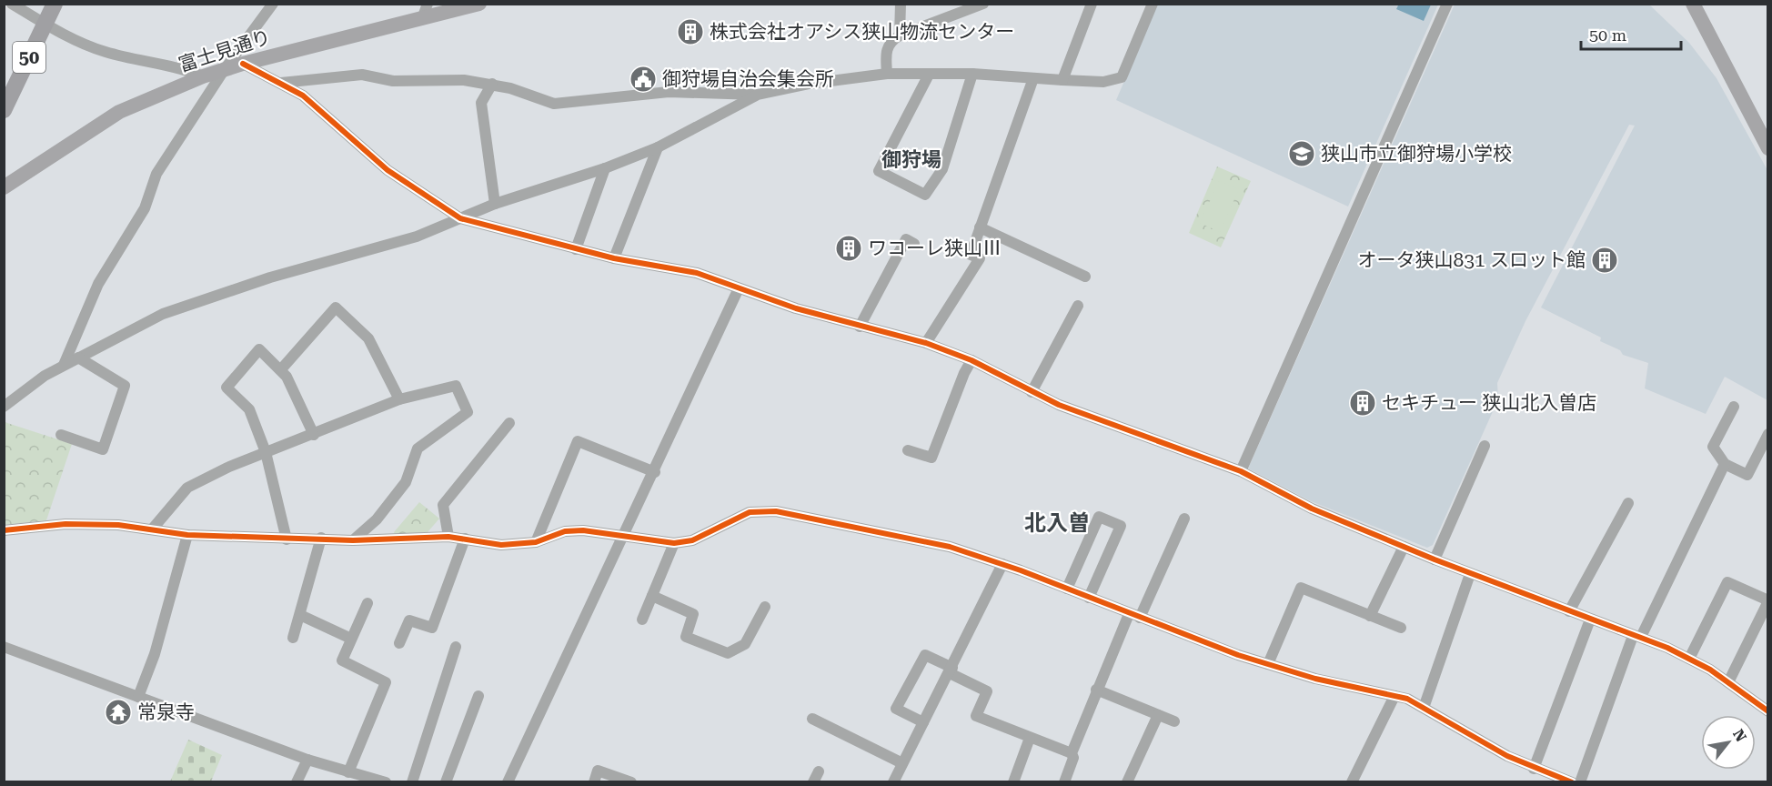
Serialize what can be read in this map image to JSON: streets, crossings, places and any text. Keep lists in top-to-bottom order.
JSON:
{
  "streets": {
    "main road": ["50"],
    "street": ["富士見通り"]
  },
  "districts": ["御狩場", "北入曽"],
  "places": {
    "building": [
      "株式会社オアシス狭山物流センター",
      "ワコーレ狭山Ⅲ",
      "オータ狭山831 スロット館",
      "セキチュー 狭山北入曽店"
    ],
    "public building": ["御狩場自治会集会所"],
    "school or university": ["狭山市立御狩場小学校"],
    "temple": ["常泉寺"]
  },
  "scale_bar": "50 m",
  "north": "top right"
}
